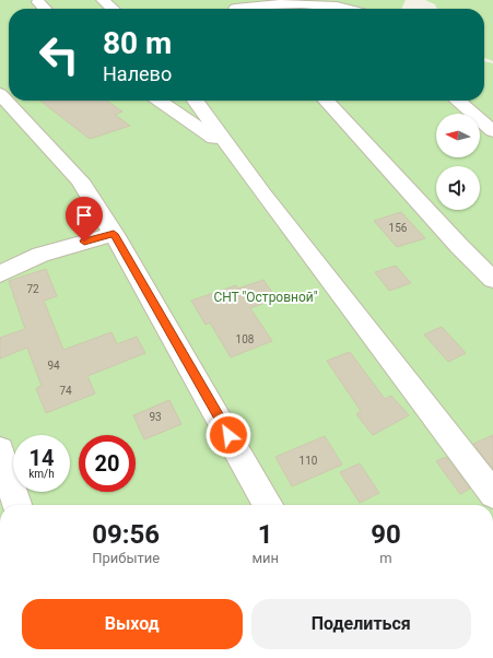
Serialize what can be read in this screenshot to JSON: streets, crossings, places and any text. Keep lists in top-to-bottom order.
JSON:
{
  "parks": ["СНТ \"Островной\""],
  "house_numbers": [
    "156",
    "72",
    "108",
    "94",
    "74",
    "93",
    "110"
  ],
  "north": "left",
  "page": {
    "turn": ["80 m", "Налево"],
    "speed": "14 km/h",
    "limit": "20",
    "eta": [
      "09:56",
      "Прибытие",
      "1",
      "мин",
      "90",
      "m"
    ],
    "buttons": ["Выход", "Поделиться"]
  }
}
